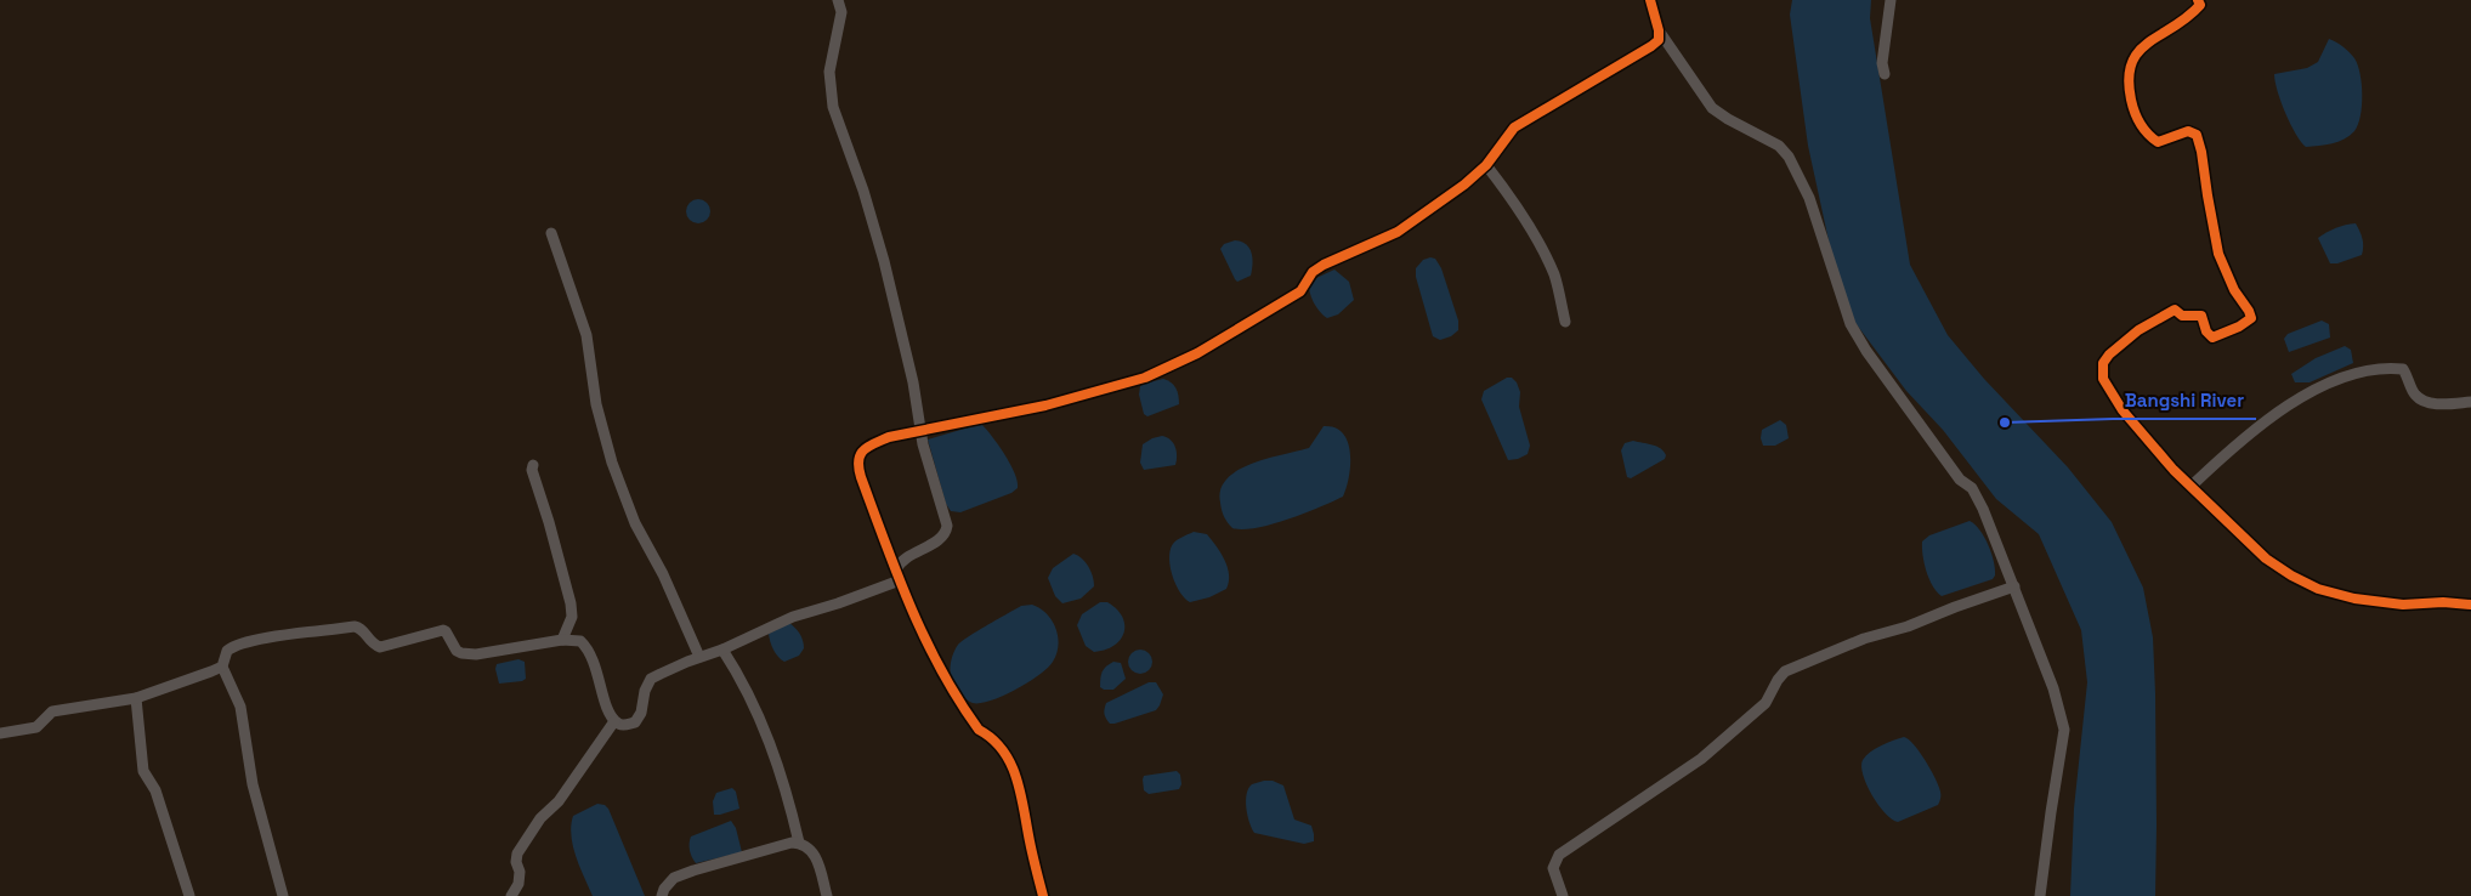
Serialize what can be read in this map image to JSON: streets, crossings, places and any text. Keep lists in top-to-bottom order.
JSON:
{
  "places": ["Bangshi River"]
}
